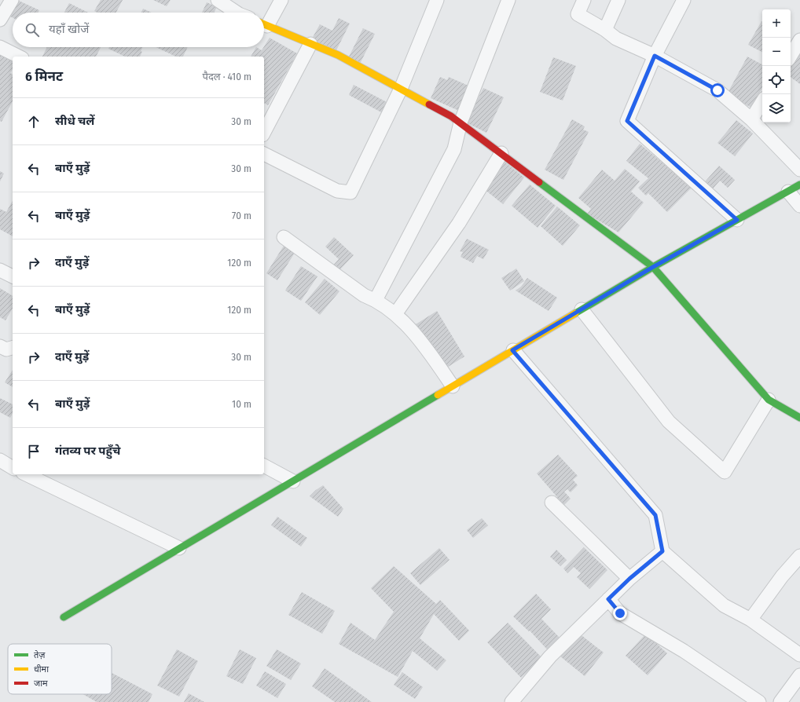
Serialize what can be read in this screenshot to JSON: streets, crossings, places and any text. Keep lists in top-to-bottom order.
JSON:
{
  "legend": ["तेज़", "धीमा", "जाम"],
  "page": {
    "map_buttons": ["+", "−"],
    "search": "यहाँ खोजें",
    "heading": ["6 मिनट", "पैदल · 410 m"],
    "list": [
      ["सीधे चलें", "30 m"],
      ["बाएँ मुड़ें", "30 m"],
      ["बाएँ मुड़ें", "70 m"],
      ["दाएँ मुड़ें", "120 m"],
      ["बाएँ मुड़ें", "120 m"],
      ["दाएँ मुड़ें", "30 m"],
      ["बाएँ मुड़ें", "10 m"],
      "गंतव्य पर पहुँचे"
    ]
  }
}
